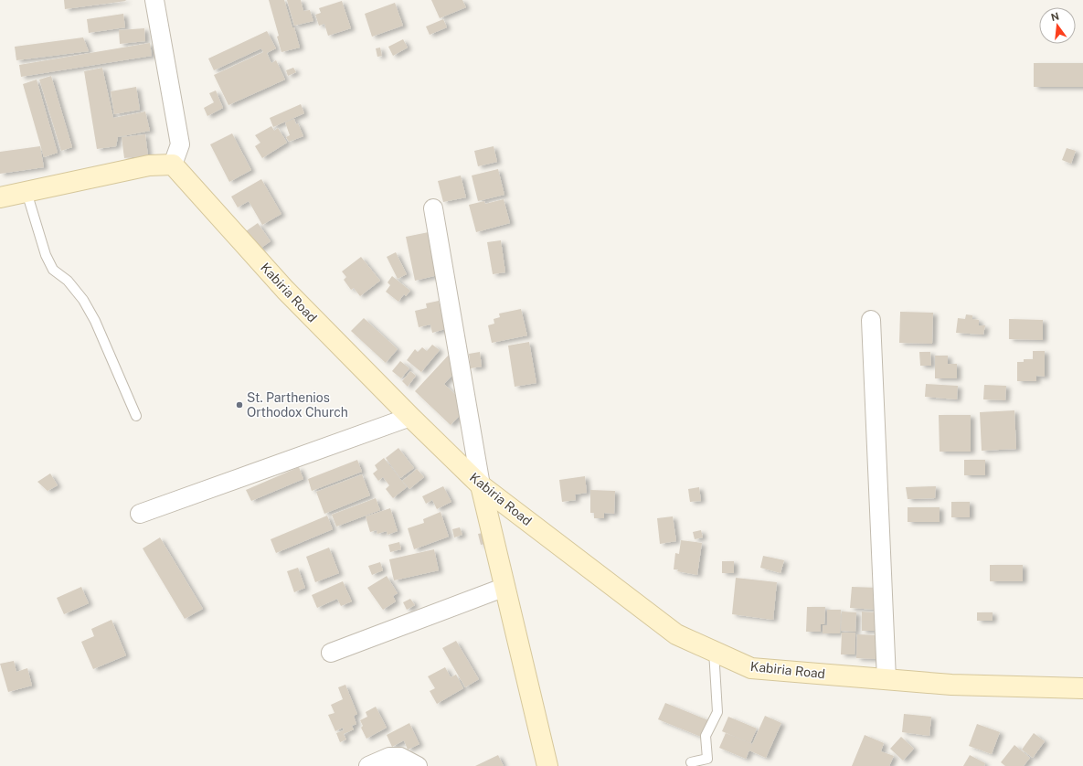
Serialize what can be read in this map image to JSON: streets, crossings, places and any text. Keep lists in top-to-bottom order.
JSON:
{
  "streets": {
    "main road": ["Kabiria Road"]
  },
  "places": ["St. Parthenios Orthodox Church"],
  "north": "top"
}
